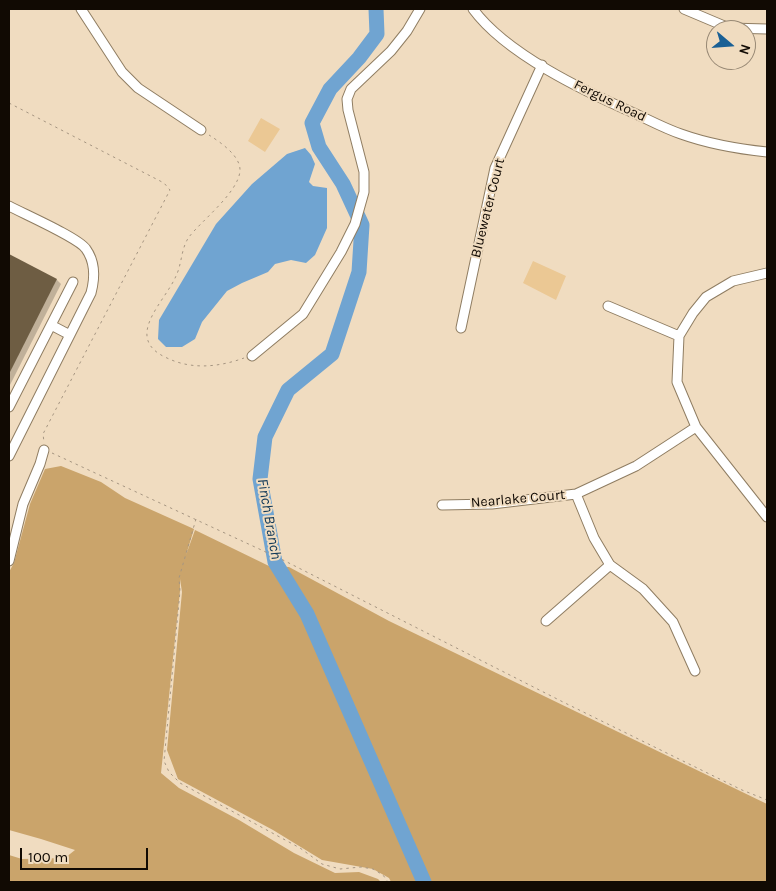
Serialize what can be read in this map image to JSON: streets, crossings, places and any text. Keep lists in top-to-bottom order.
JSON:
{
  "streets": {
    "street": ["Fergus Road", "Bluewater Court", "Nearlake Court"]
  },
  "crossings": [
    ["Fergus Road", "Bluewater Court"]
  ],
  "water": ["Finch Branch"],
  "scale_bar": "100 m",
  "north": "right"
}
